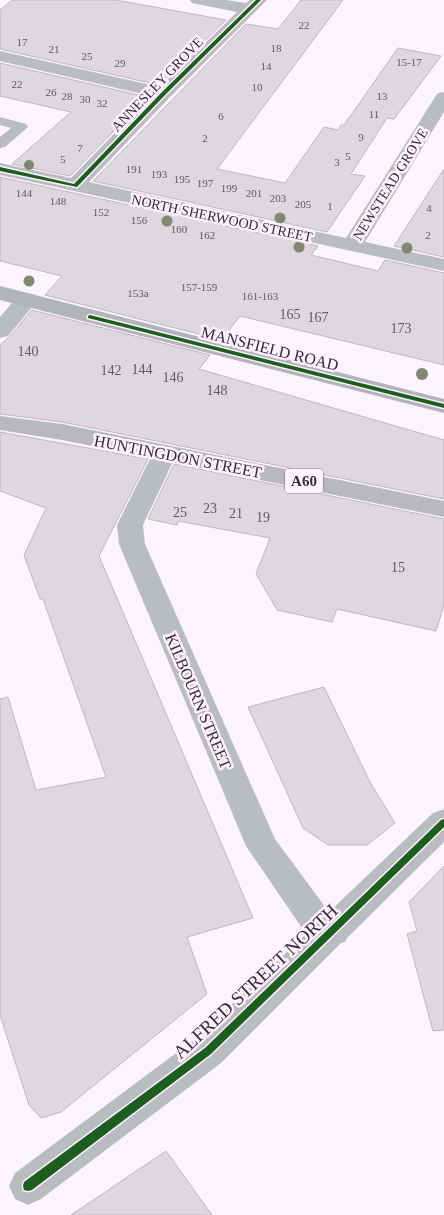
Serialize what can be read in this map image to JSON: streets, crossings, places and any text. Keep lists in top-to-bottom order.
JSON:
{
  "streets": {
    "highway": ["HUNTINGDON STREET", "A60"],
    "main road": ["MANSFIELD ROAD"],
    "street": [
      "ANNESLEY GROVE",
      "NEWSTEAD GROVE",
      "NORTH SHERWOOD STREET",
      "KILBOURN STREET",
      "ALFRED STREET NORTH"
    ]
  },
  "crossings": [
    ["ANNESLEY GROVE", "NORTH SHERWOOD STREET"],
    ["NEWSTEAD GROVE", "NORTH SHERWOOD STREET"],
    ["HUNTINGDON STREET", "KILBOURN STREET"],
    ["KILBOURN STREET", "ALFRED STREET NORTH"]
  ],
  "house_numbers": [
    "22",
    "17",
    "18",
    "21",
    "25",
    "15-17",
    "29",
    "14",
    "22",
    "10",
    "26",
    "28",
    "13",
    "30",
    "32",
    "11",
    "6",
    "9",
    "2",
    "7",
    "5",
    "5",
    "3",
    "191",
    "193",
    "195",
    "197",
    "199",
    "144",
    "201",
    "203",
    "148",
    "205",
    "1",
    "4",
    "152",
    "156",
    "160",
    "162",
    "2",
    "157-159",
    "153a",
    "161-163",
    "165",
    "167",
    "173",
    "140",
    "144",
    "142",
    "146",
    "148",
    "23",
    "25",
    "21",
    "19",
    "15"
  ]
}
